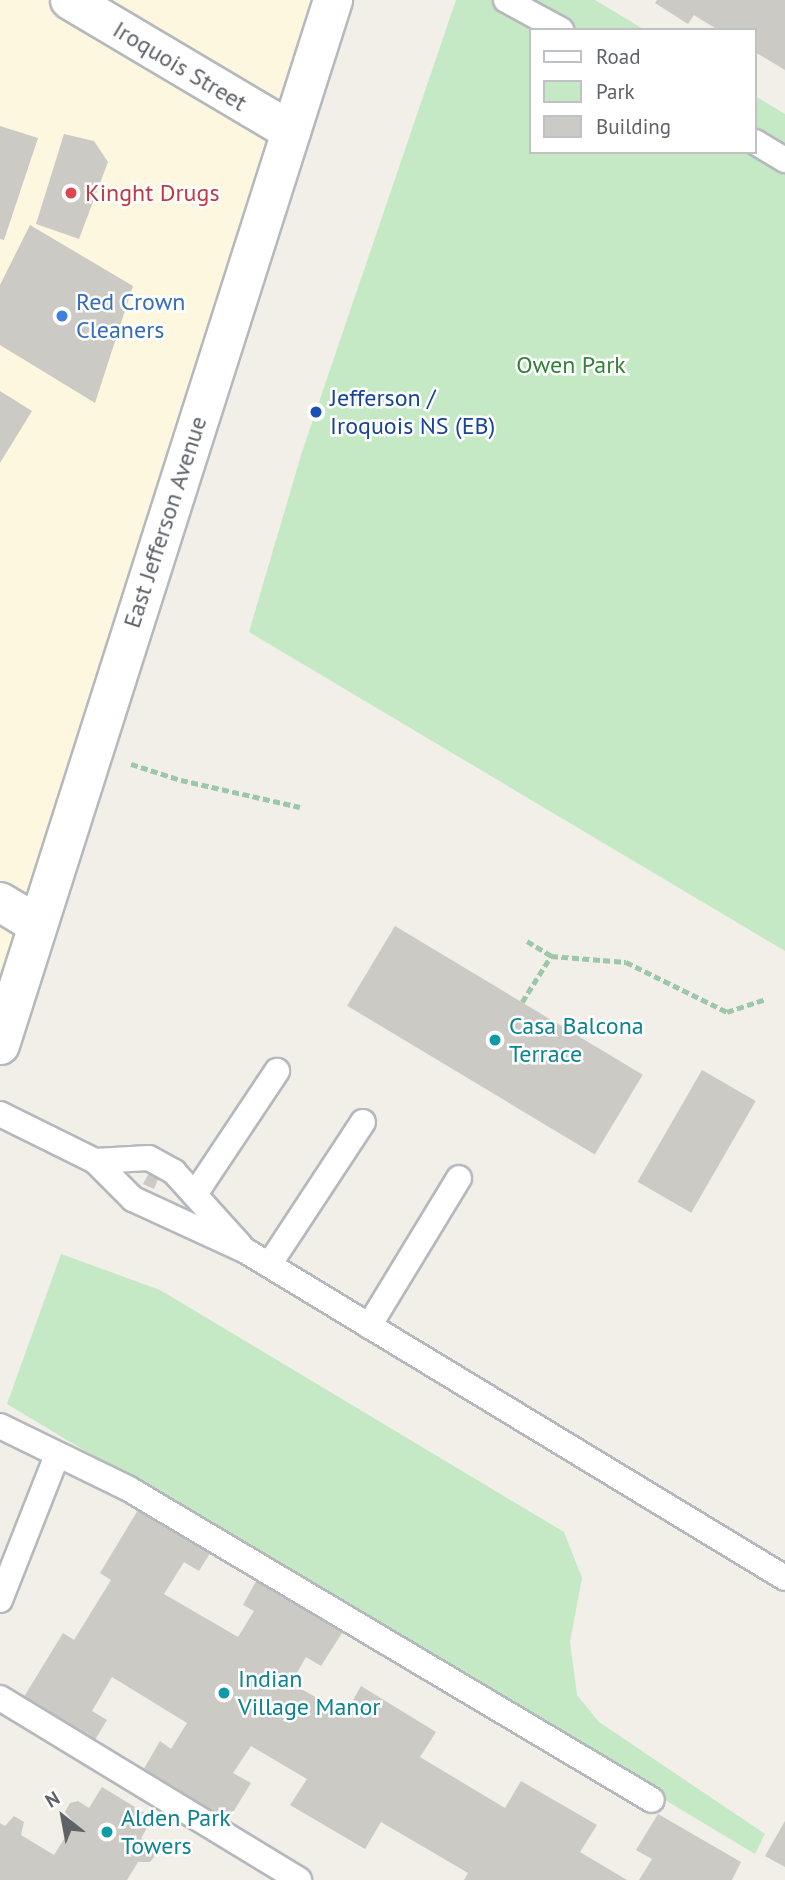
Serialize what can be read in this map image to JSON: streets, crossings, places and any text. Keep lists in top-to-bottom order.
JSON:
{
  "streets": {
    "main road": ["Iroquois Street", "East Jefferson Avenue"]
  },
  "crossings": [
    ["Iroquois Street", "East Jefferson Avenue"]
  ],
  "parks": ["Owen Park"],
  "places": [
    "Kinght Drugs",
    "Red Crown Cleaners",
    "Jefferson / Iroquois NS (EB)",
    "Casa Balcona Terrace",
    "Indian Village Manor",
    "Alden Park Towers"
  ],
  "legend": ["Road", "Park", "Building"],
  "north": "top left"
}
